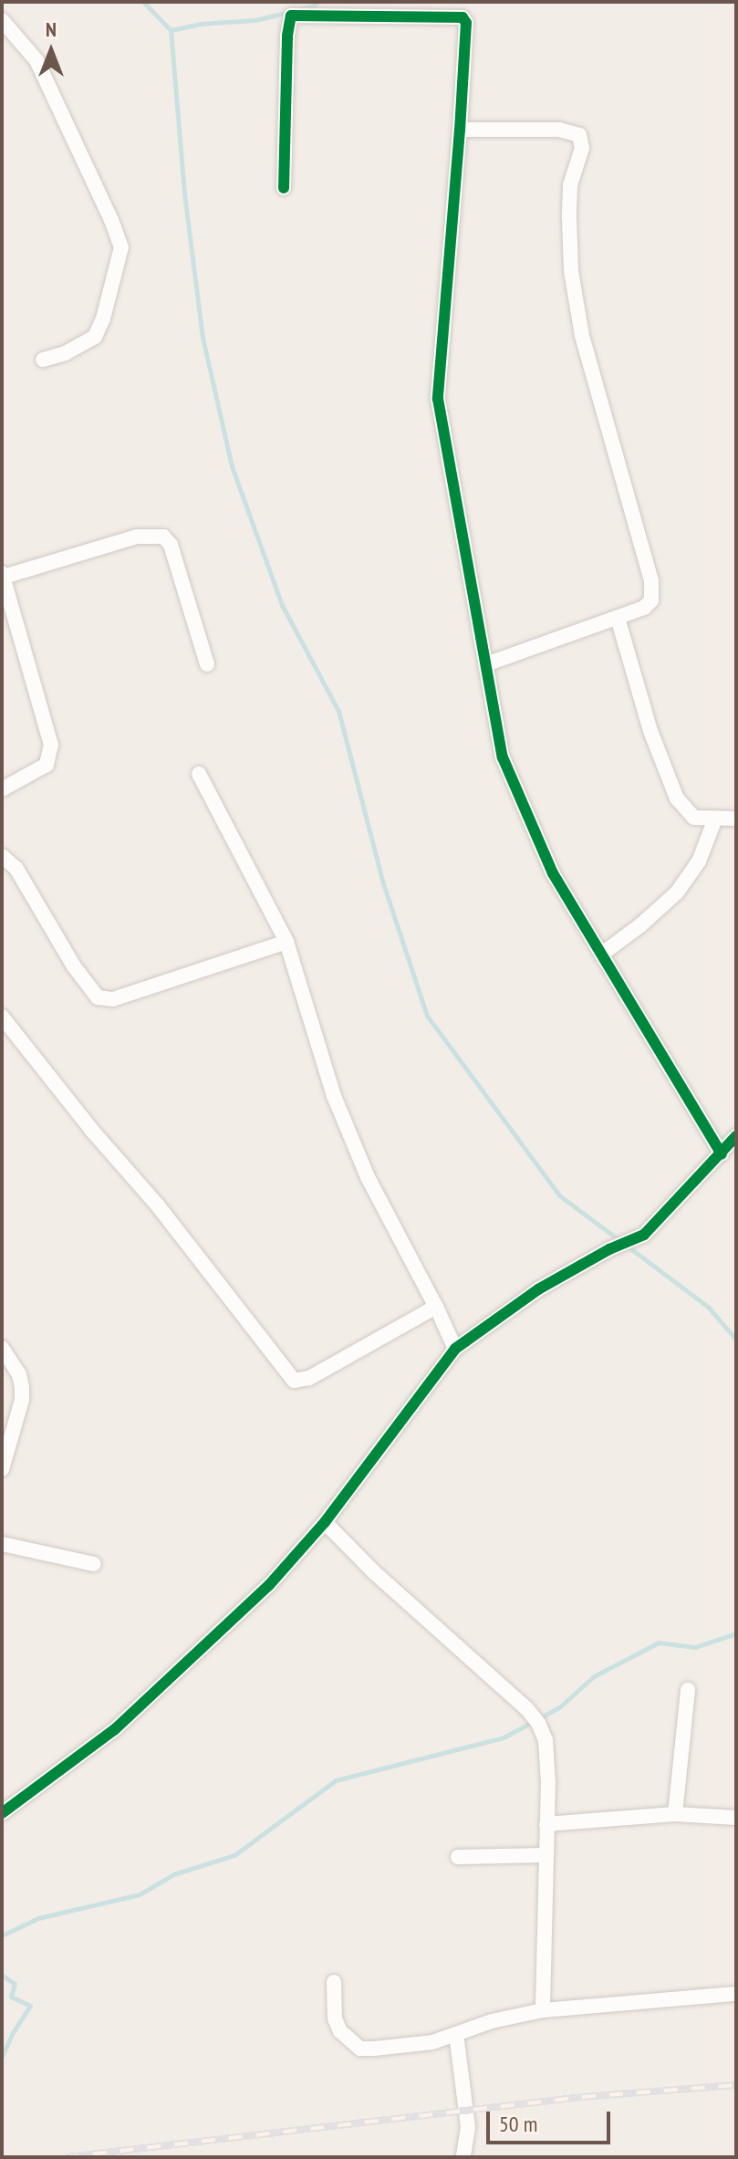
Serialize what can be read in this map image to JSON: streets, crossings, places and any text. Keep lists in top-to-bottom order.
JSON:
{
  "scale_bar": "50 m",
  "north": "top"
}
